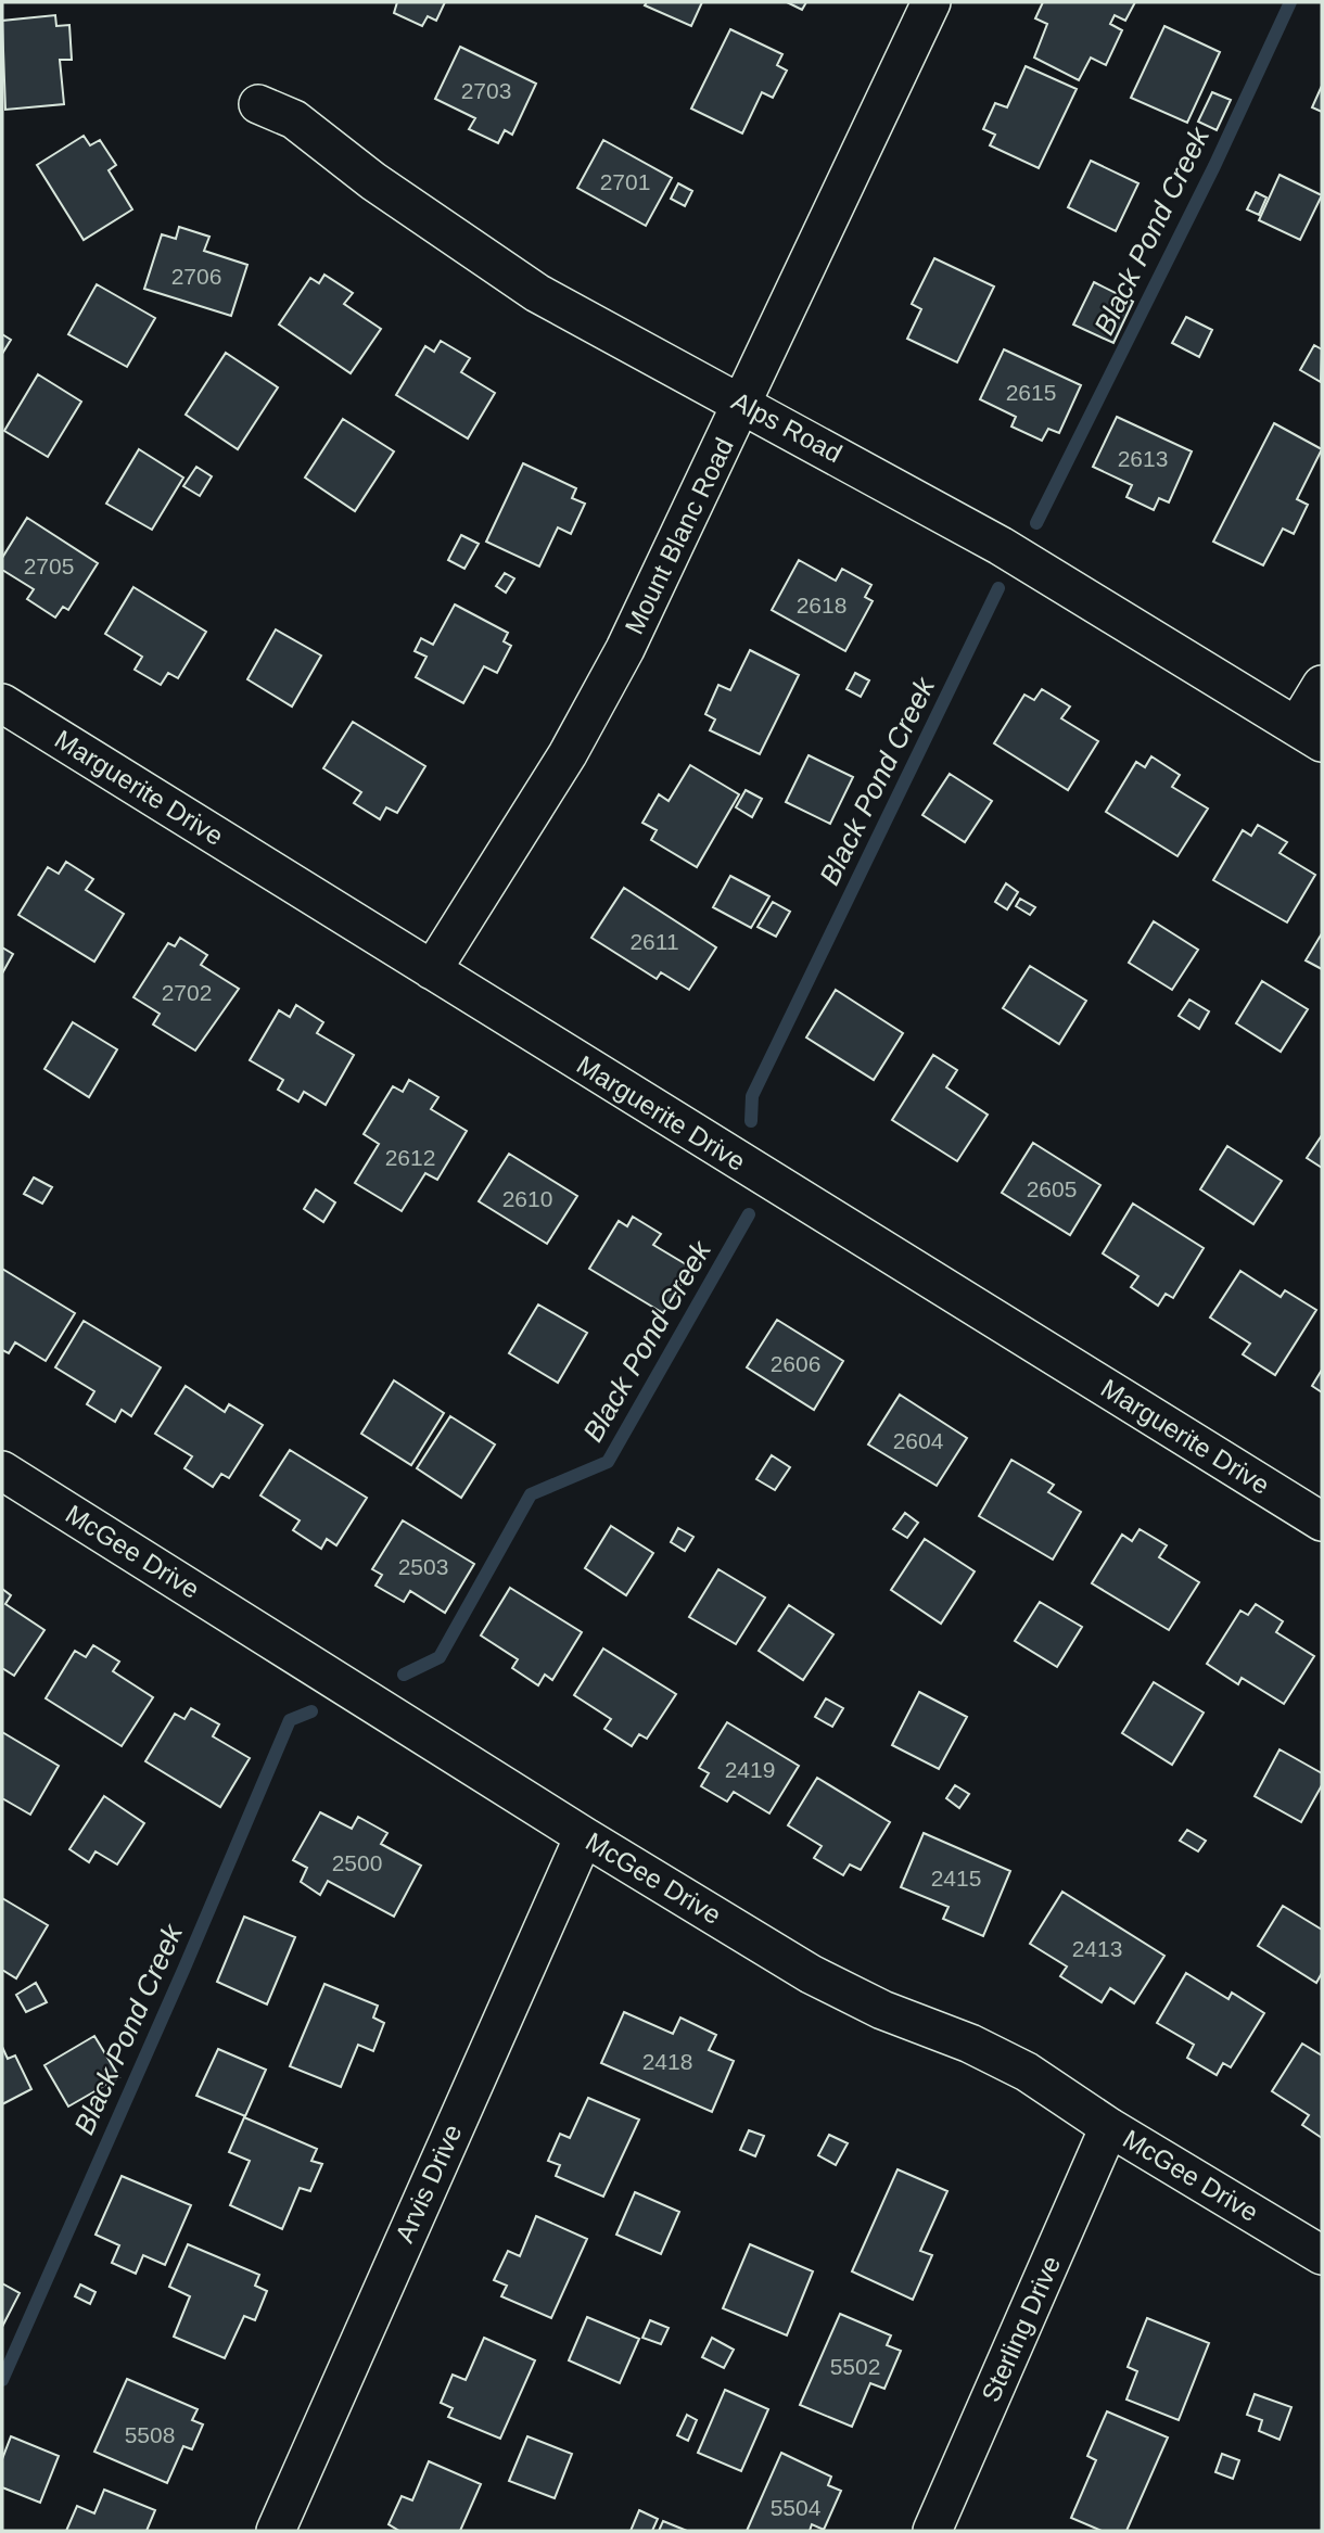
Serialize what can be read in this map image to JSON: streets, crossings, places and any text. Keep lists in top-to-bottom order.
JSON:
{
  "streets": {
    "street": [
      "Alps Road",
      "Mount Blanc Road",
      "Marguerite Drive",
      "McGee Drive",
      "Arvis Drive",
      "Sterling Drive"
    ]
  },
  "crossings": [
    ["Alps Road", "Mount Blanc Road"],
    ["Mount Blanc Road", "Marguerite Drive"],
    ["McGee Drive", "Arvis Drive"],
    ["McGee Drive", "Sterling Drive"]
  ],
  "water": ["Black Pond Creek"],
  "house_numbers": [
    "2703",
    "2701",
    "2706",
    "2615",
    "2613",
    "2705",
    "2618",
    "2611",
    "2702",
    "2612",
    "2605",
    "2610",
    "2606",
    "2604",
    "2503",
    "2419",
    "2500",
    "2415",
    "2413",
    "2418",
    "5502",
    "5508",
    "5504"
  ]
}
